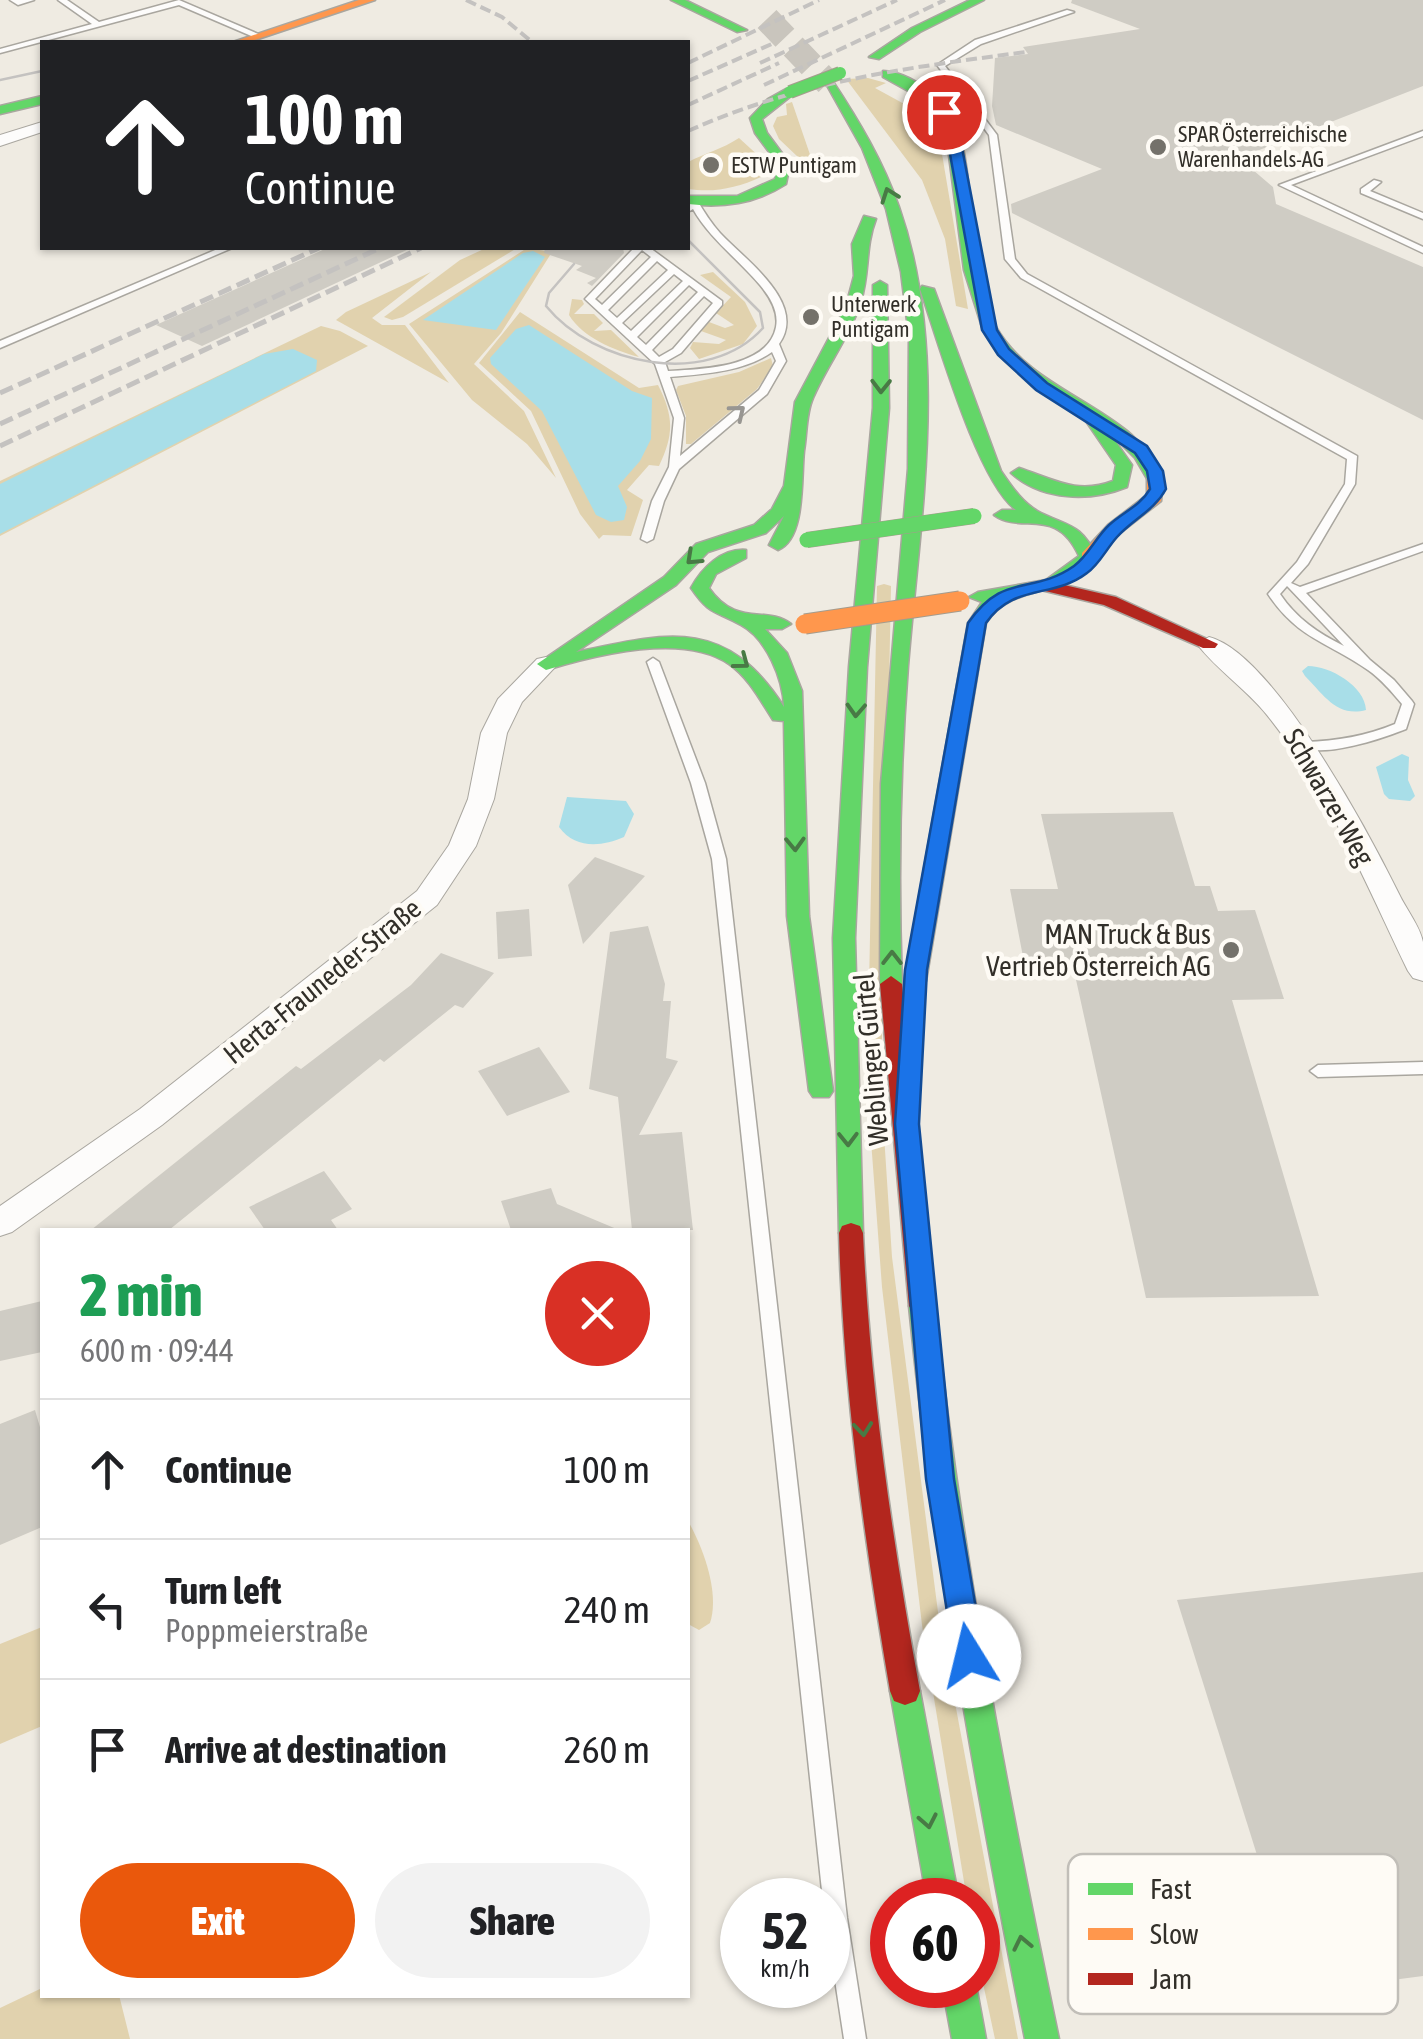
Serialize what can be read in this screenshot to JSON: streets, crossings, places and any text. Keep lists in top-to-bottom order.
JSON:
{
  "streets": {
    "main road": ["Weblinger Gürtel"],
    "street": ["Schwarzer Weg", "Herta-Frauneder-Straße"]
  },
  "places": [
    "SPAR Österreichische Warenhandels-AG",
    "ESTW Puntigam",
    "Unterwerk Puntigam",
    "MAN Truck & Bus Vertrieb Österreich AG"
  ],
  "legend": ["Fast", "Slow", "Jam"],
  "page": {
    "turn": ["100 m", "Continue"],
    "heading": ["2 min", "600 m · 09:44"],
    "list": [
      {
        "name": "Continue",
        "value": "100 m"
      },
      {
        "name": "Turn left",
        "note": "Poppmeierstraße",
        "value": "240 m"
      },
      {
        "name": "Arrive at destination",
        "value": "260 m"
      }
    ],
    "buttons": ["Exit", "Share"],
    "speed": "52 km/h",
    "limit": "60"
  }
}
